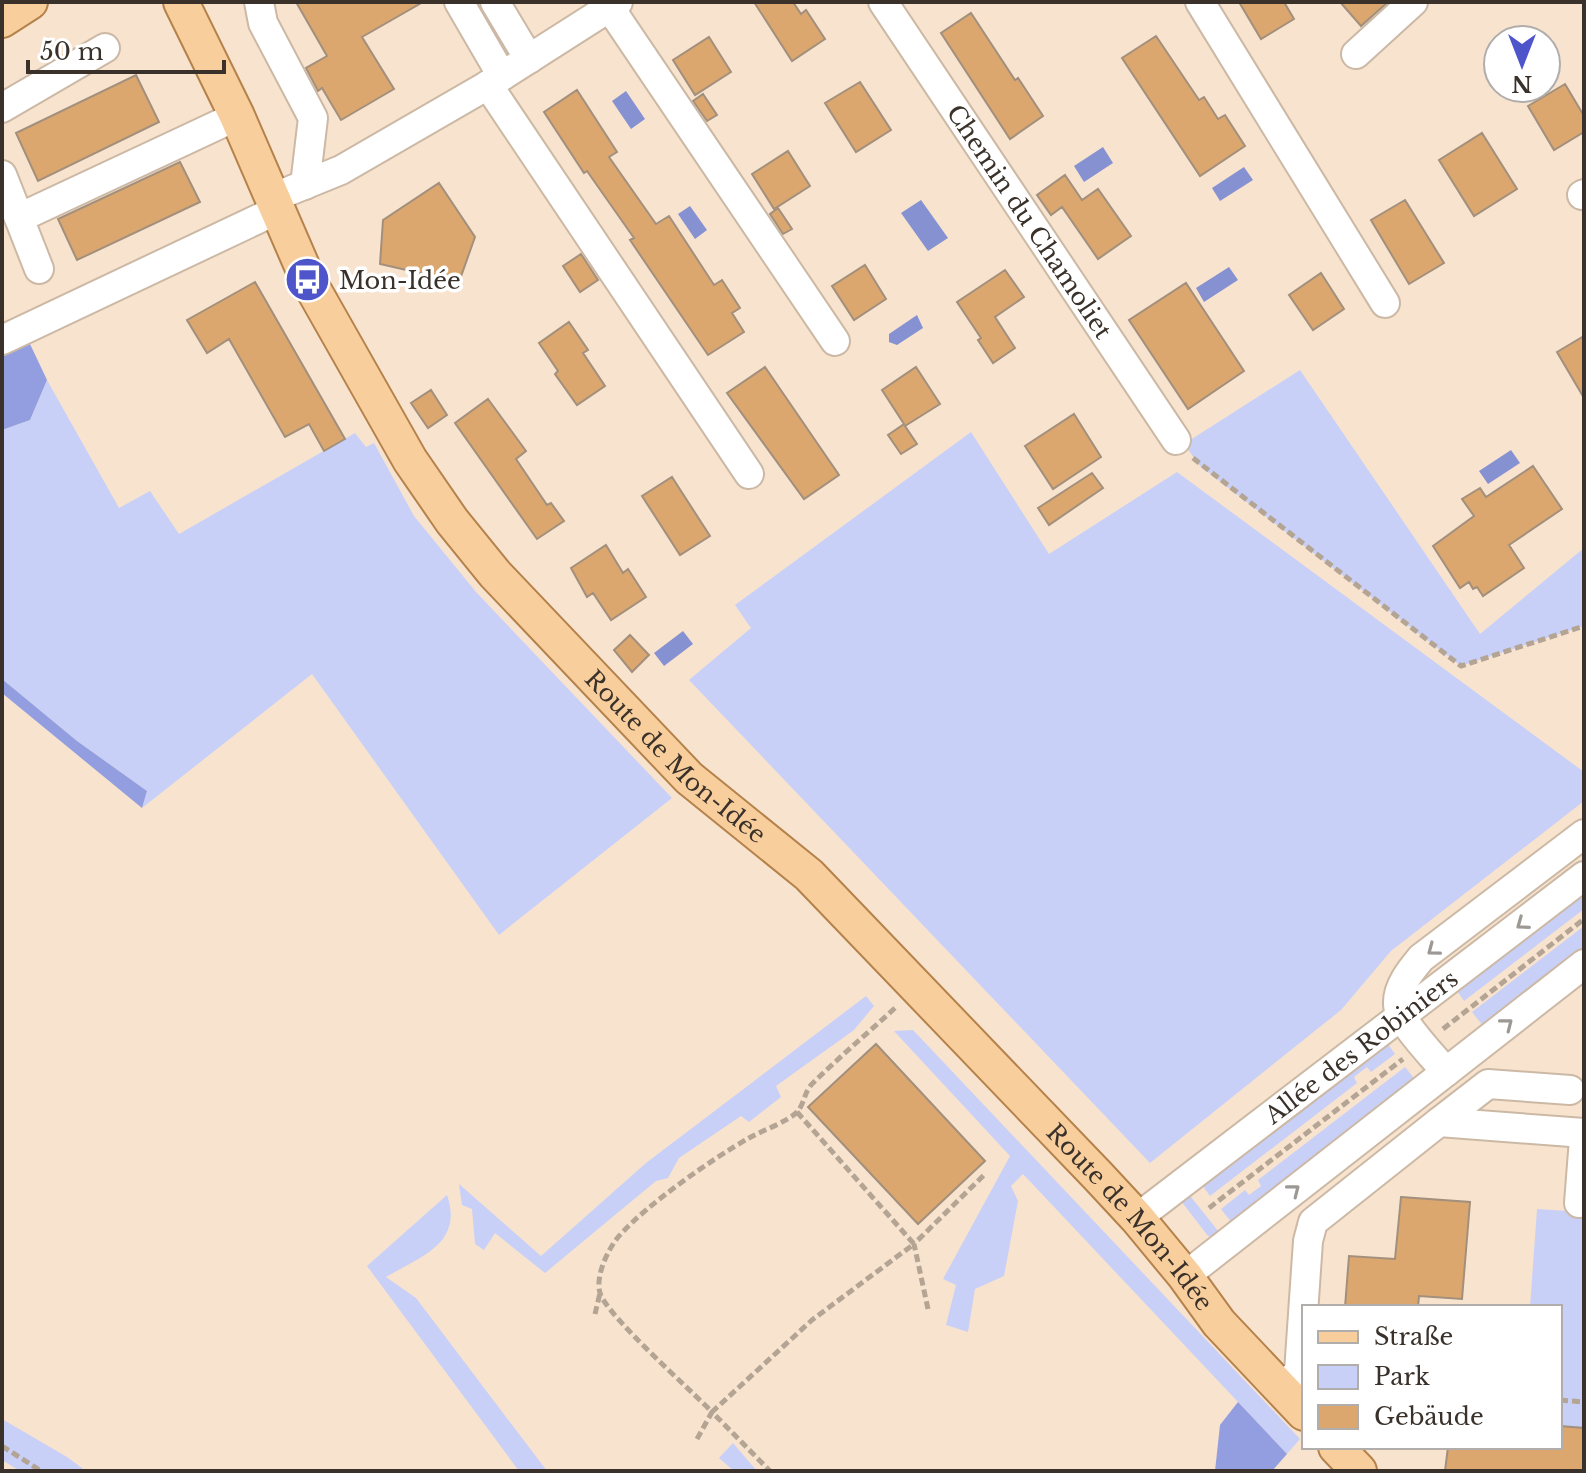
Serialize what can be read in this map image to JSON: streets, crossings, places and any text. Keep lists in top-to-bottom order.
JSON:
{
  "streets": {
    "main road": ["Route de Mon-Idée"],
    "street": ["Chemin du Chamoliet", "Allée des Robiniers"]
  },
  "crossings": [
    ["Route de Mon-Idée", "Allée des Robiniers"]
  ],
  "places": {
    "bus stop": ["Mon-Idée"]
  },
  "legend": ["Straße", "Park", "Gebäude"],
  "scale_bar": "50 m",
  "north": "bottom"
}
